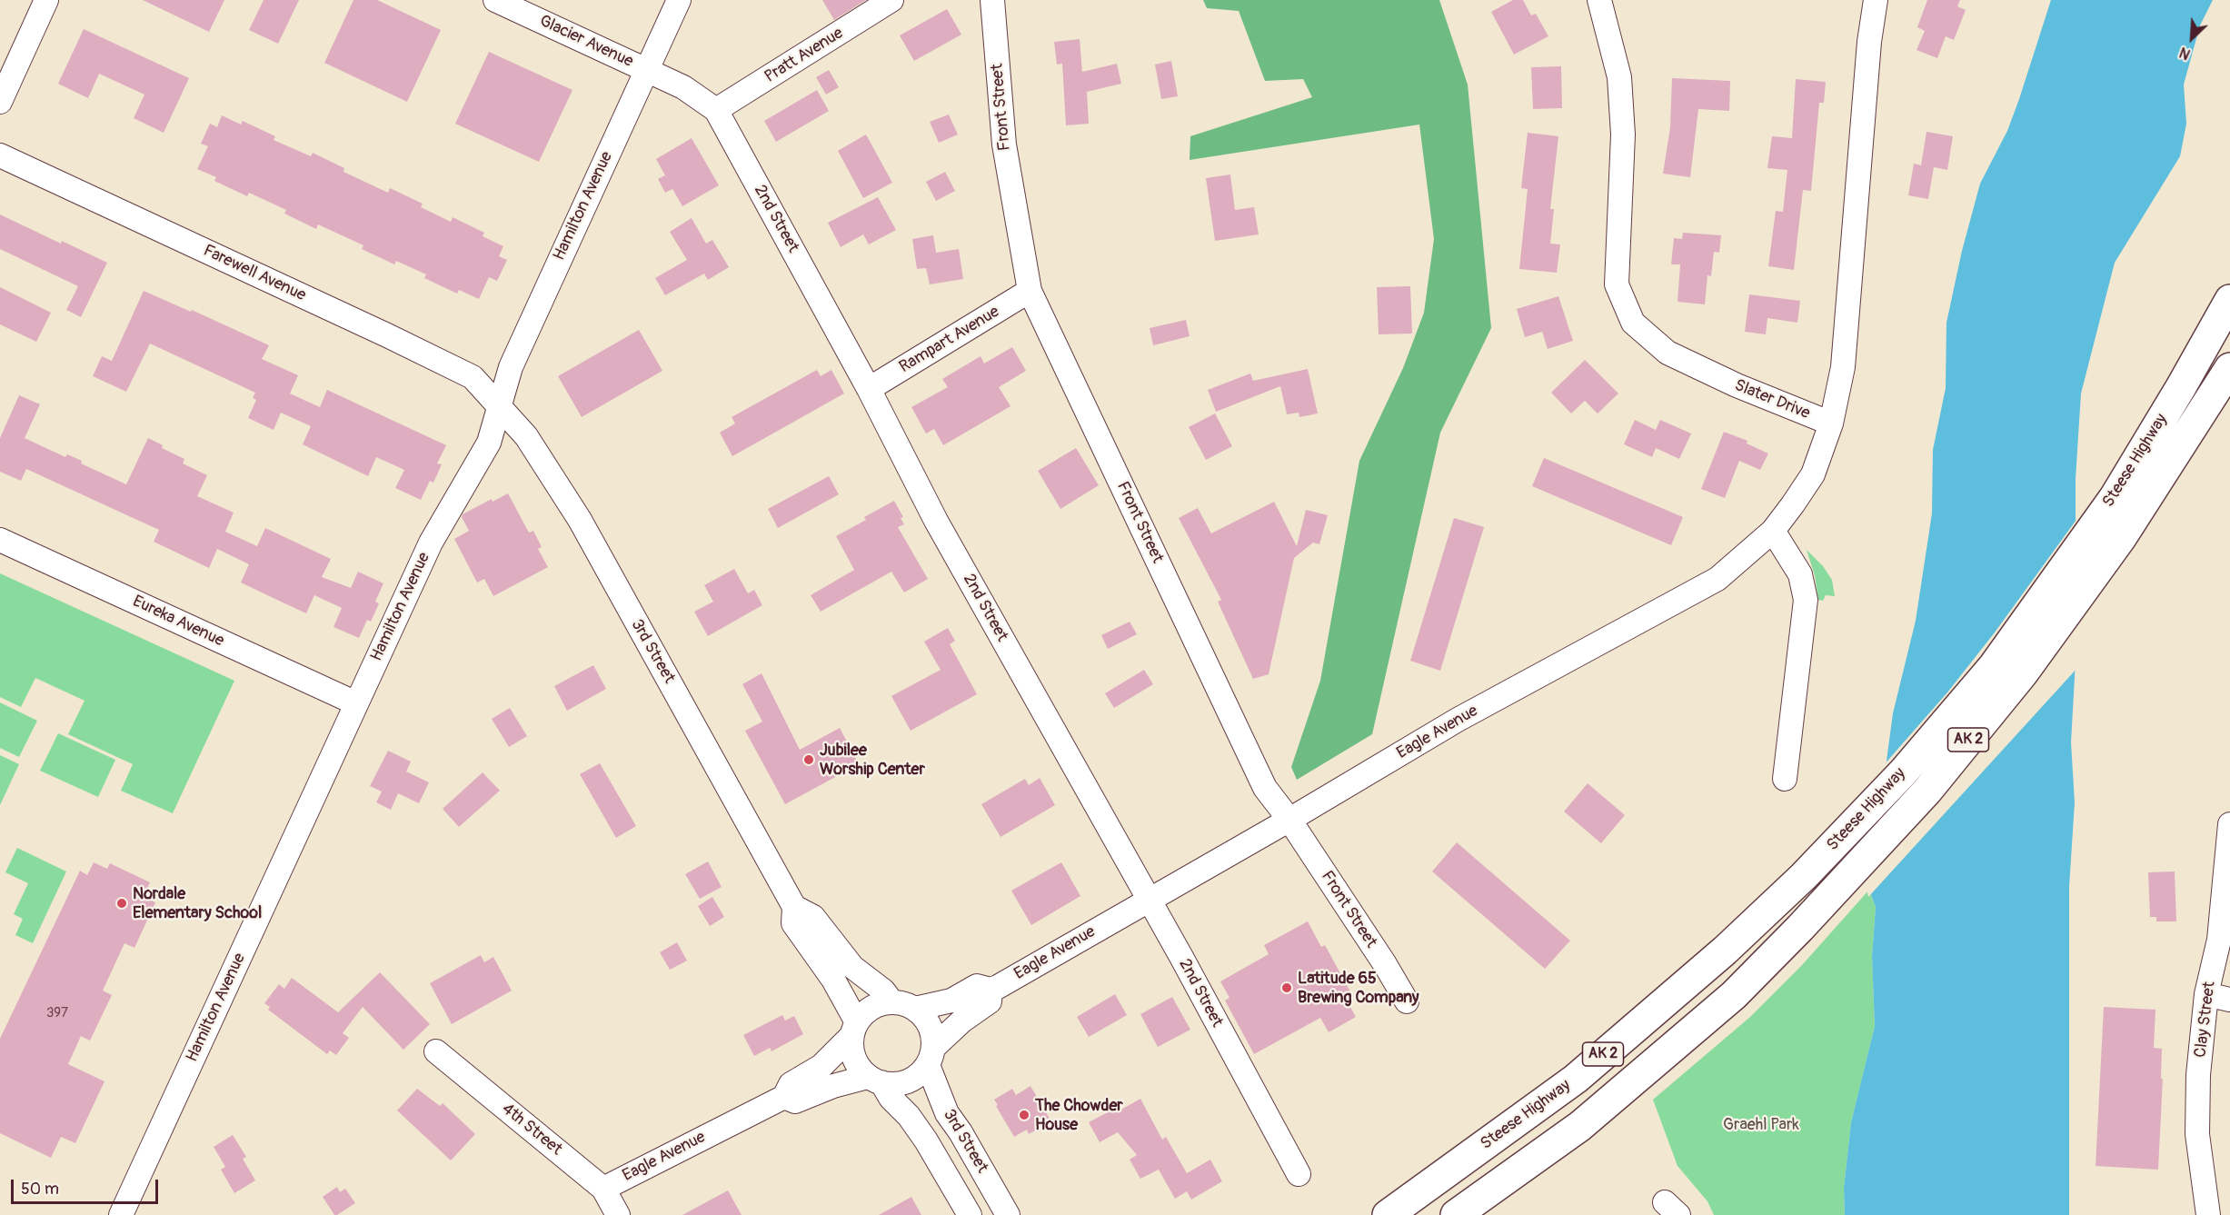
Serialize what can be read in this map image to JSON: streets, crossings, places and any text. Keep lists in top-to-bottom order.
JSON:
{
  "streets": {
    "highway": ["Steese Highway", "AK 2"],
    "street": [
      "Glacier Avenue",
      "Pratt Avenue",
      "Front Street",
      "Hamilton Avenue",
      "2nd Street",
      "Farewell Avenue",
      "Rampart Avenue",
      "Slater Drive",
      "Eureka Avenue",
      "3rd Street",
      "Eagle Avenue",
      "Clay Street",
      "4th Street"
    ]
  },
  "crossings": [
    ["Glacier Avenue", "Hamilton Avenue"],
    ["Glacier Avenue", "2nd Street"],
    ["Pratt Avenue", "2nd Street"],
    ["Front Street", "Rampart Avenue"],
    ["Front Street", "Eagle Avenue"],
    ["Hamilton Avenue", "2nd Street"],
    ["Hamilton Avenue", "Farewell Avenue"],
    ["Hamilton Avenue", "Eureka Avenue"],
    ["Hamilton Avenue", "3rd Street"],
    ["2nd Street", "Rampart Avenue"],
    ["2nd Street", "Eagle Avenue"],
    ["Farewell Avenue", "3rd Street"],
    ["Slater Drive", "Eagle Avenue"],
    ["3rd Street", "Eagle Avenue"],
    ["Eagle Avenue", "4th Street"]
  ],
  "parks": ["Graehl Park"],
  "places": [
    "Jubilee Worship Center",
    "Nordale Elementary School",
    "Latitude 65 Brewing Company",
    "The Chowder House"
  ],
  "house_numbers": ["397"],
  "scale_bar": "50 m",
  "north": "bottom left"
}
